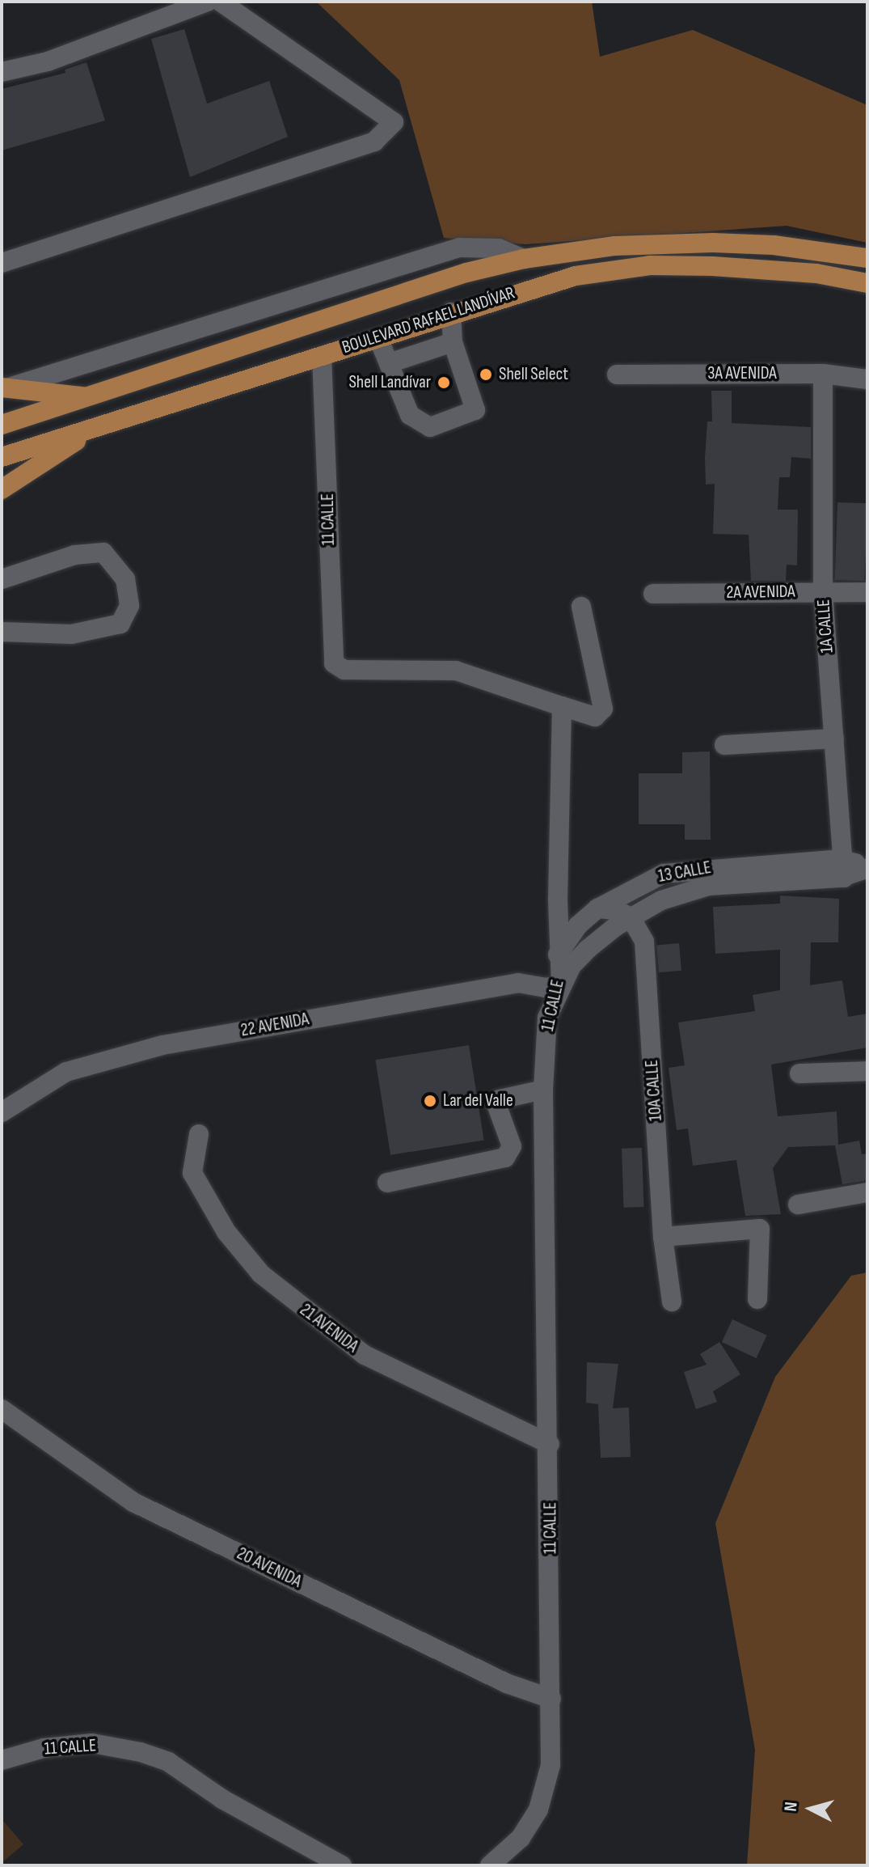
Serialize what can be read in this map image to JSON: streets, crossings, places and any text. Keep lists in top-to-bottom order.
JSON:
{
  "streets": {
    "main road": ["BOULEVARD RAFAEL LANDÍVAR"],
    "street": [
      "3A AVENIDA",
      "11 CALLE",
      "2A AVENIDA",
      "1A CALLE",
      "13 CALLE",
      "22 AVENIDA",
      "10A CALLE",
      "21 AVENIDA",
      "20 AVENIDA"
    ]
  },
  "crossings": [
    ["BOULEVARD RAFAEL LANDÍVAR", "11 CALLE"],
    ["3A AVENIDA", "1A CALLE"],
    ["11 CALLE", "13 CALLE"],
    ["11 CALLE", "21 AVENIDA"],
    ["11 CALLE", "20 AVENIDA"],
    ["2A AVENIDA", "1A CALLE"],
    ["1A CALLE", "13 CALLE"],
    ["13 CALLE", "22 AVENIDA"],
    ["13 CALLE", "10A CALLE"]
  ],
  "places": ["Shell Select", "Shell Landívar", "Lar del Valle"],
  "north": "left"
}
